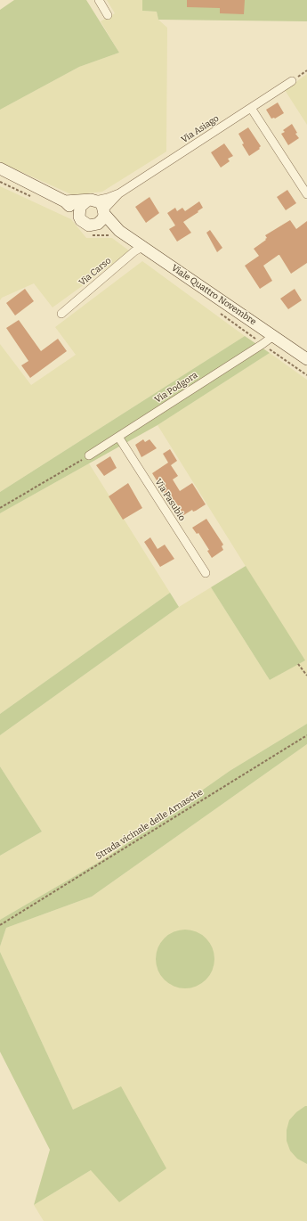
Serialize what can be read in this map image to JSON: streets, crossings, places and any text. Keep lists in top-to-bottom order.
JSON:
{
  "streets": {
    "street": [
      "Via Asiago",
      "Via Carso",
      "Viale Quattro Novembre",
      "Via Podgora",
      "Via Pasubio"
    ],
    "path": ["Strada vicinale delle Arnasche"]
  },
  "crossings": [
    ["Via Asiago", "Viale Quattro Novembre"],
    ["Via Carso", "Viale Quattro Novembre"],
    ["Viale Quattro Novembre", "Via Podgora"],
    ["Via Podgora", "Via Pasubio"]
  ]
}
